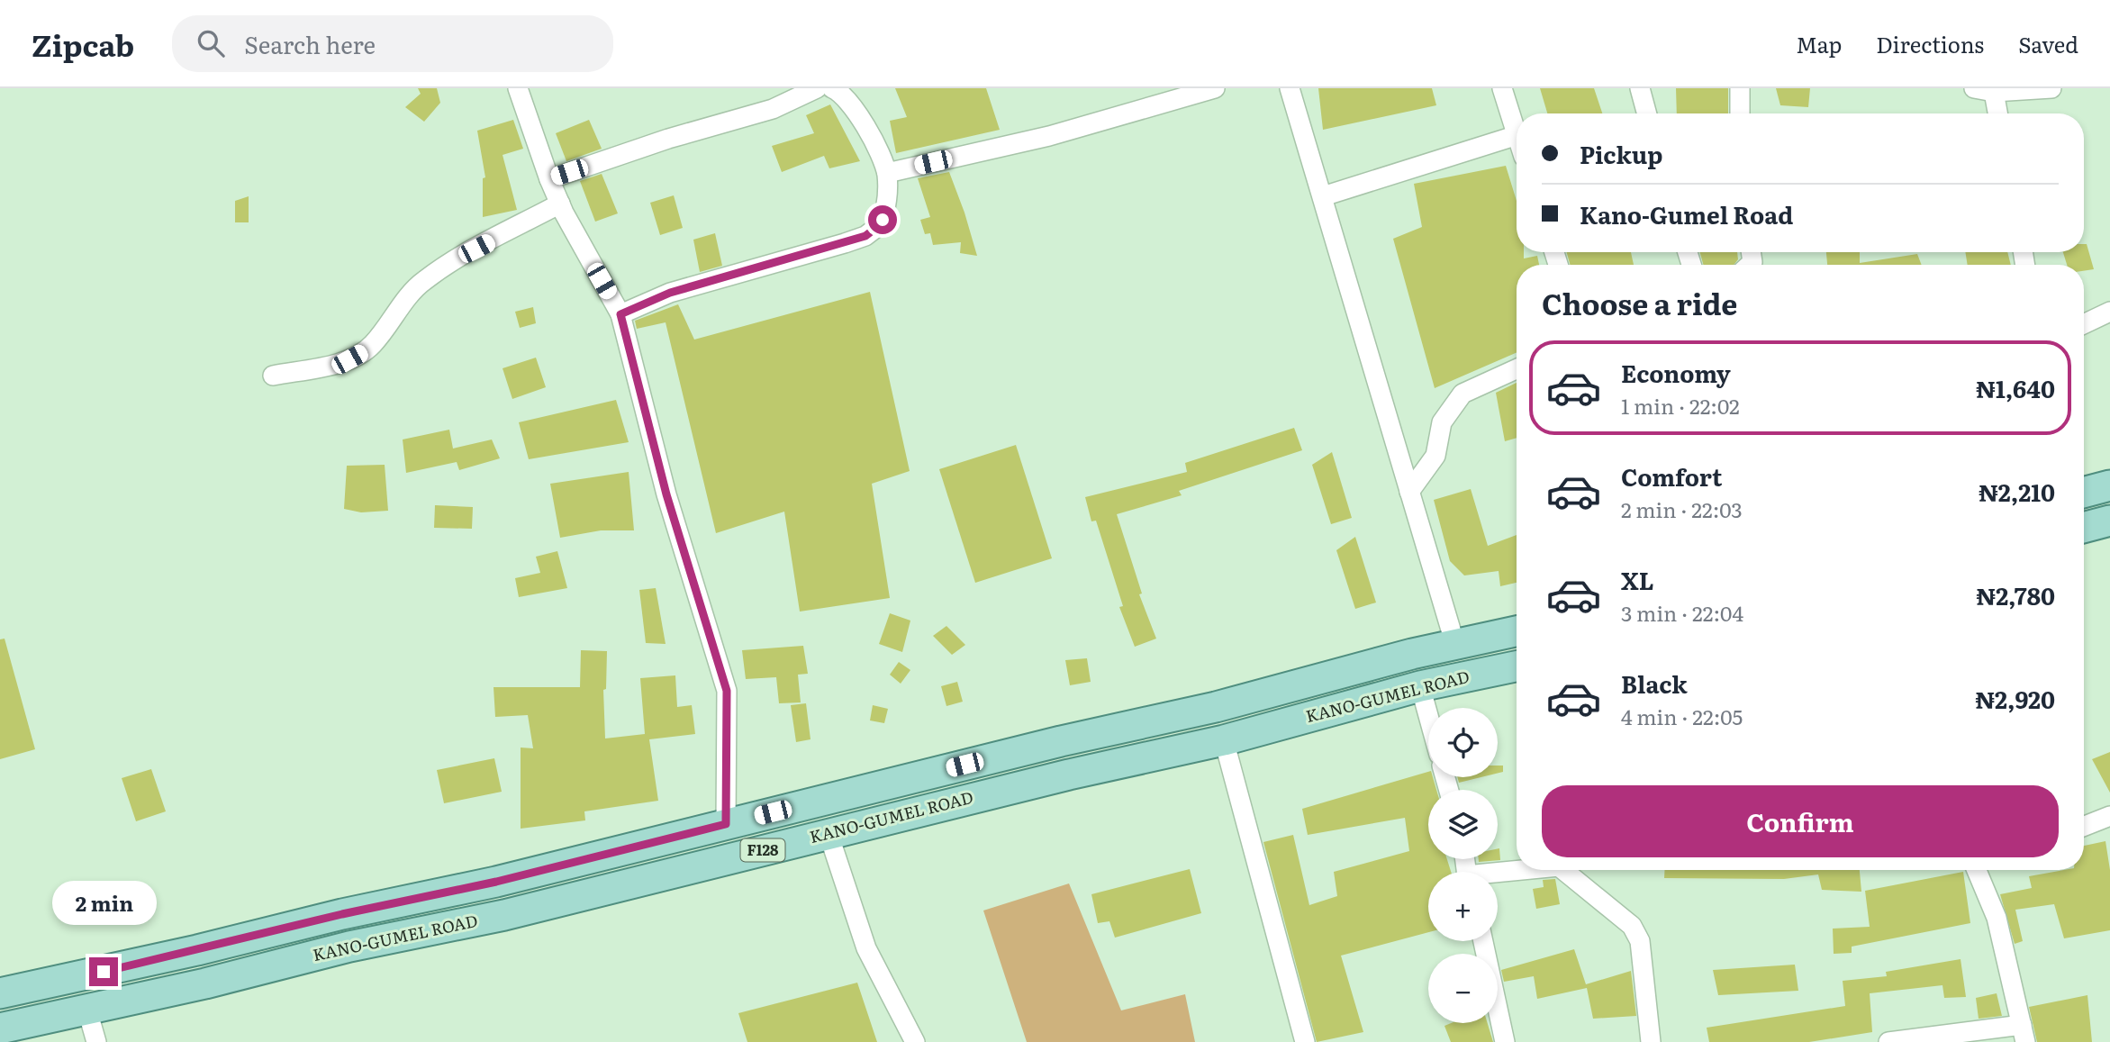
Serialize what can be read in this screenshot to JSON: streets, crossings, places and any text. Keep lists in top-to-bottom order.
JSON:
{
  "streets": {
    "main road": ["KANO-GUMEL ROAD", "F128"]
  },
  "page": {
    "header": "Zipcab",
    "search": "Search here",
    "nav": ["Map", "Directions", "Saved"],
    "banner": ["Pickup", "Kano-Gumel Road"],
    "heading": "Choose a ride",
    "list": [
      {
        "name": "Economy",
        "note": "1 min · 22:02",
        "value": "₦1,640"
      },
      {
        "name": "Comfort",
        "note": "2 min · 22:03",
        "value": "₦2,210"
      },
      {
        "name": "XL",
        "note": "3 min · 22:04",
        "value": "₦2,780"
      },
      {
        "name": "Black",
        "note": "4 min · 22:05",
        "value": "₦2,920"
      }
    ],
    "map_buttons": ["+", "−"],
    "buttons": "Confirm",
    "bubble": "2 min"
  }
}
